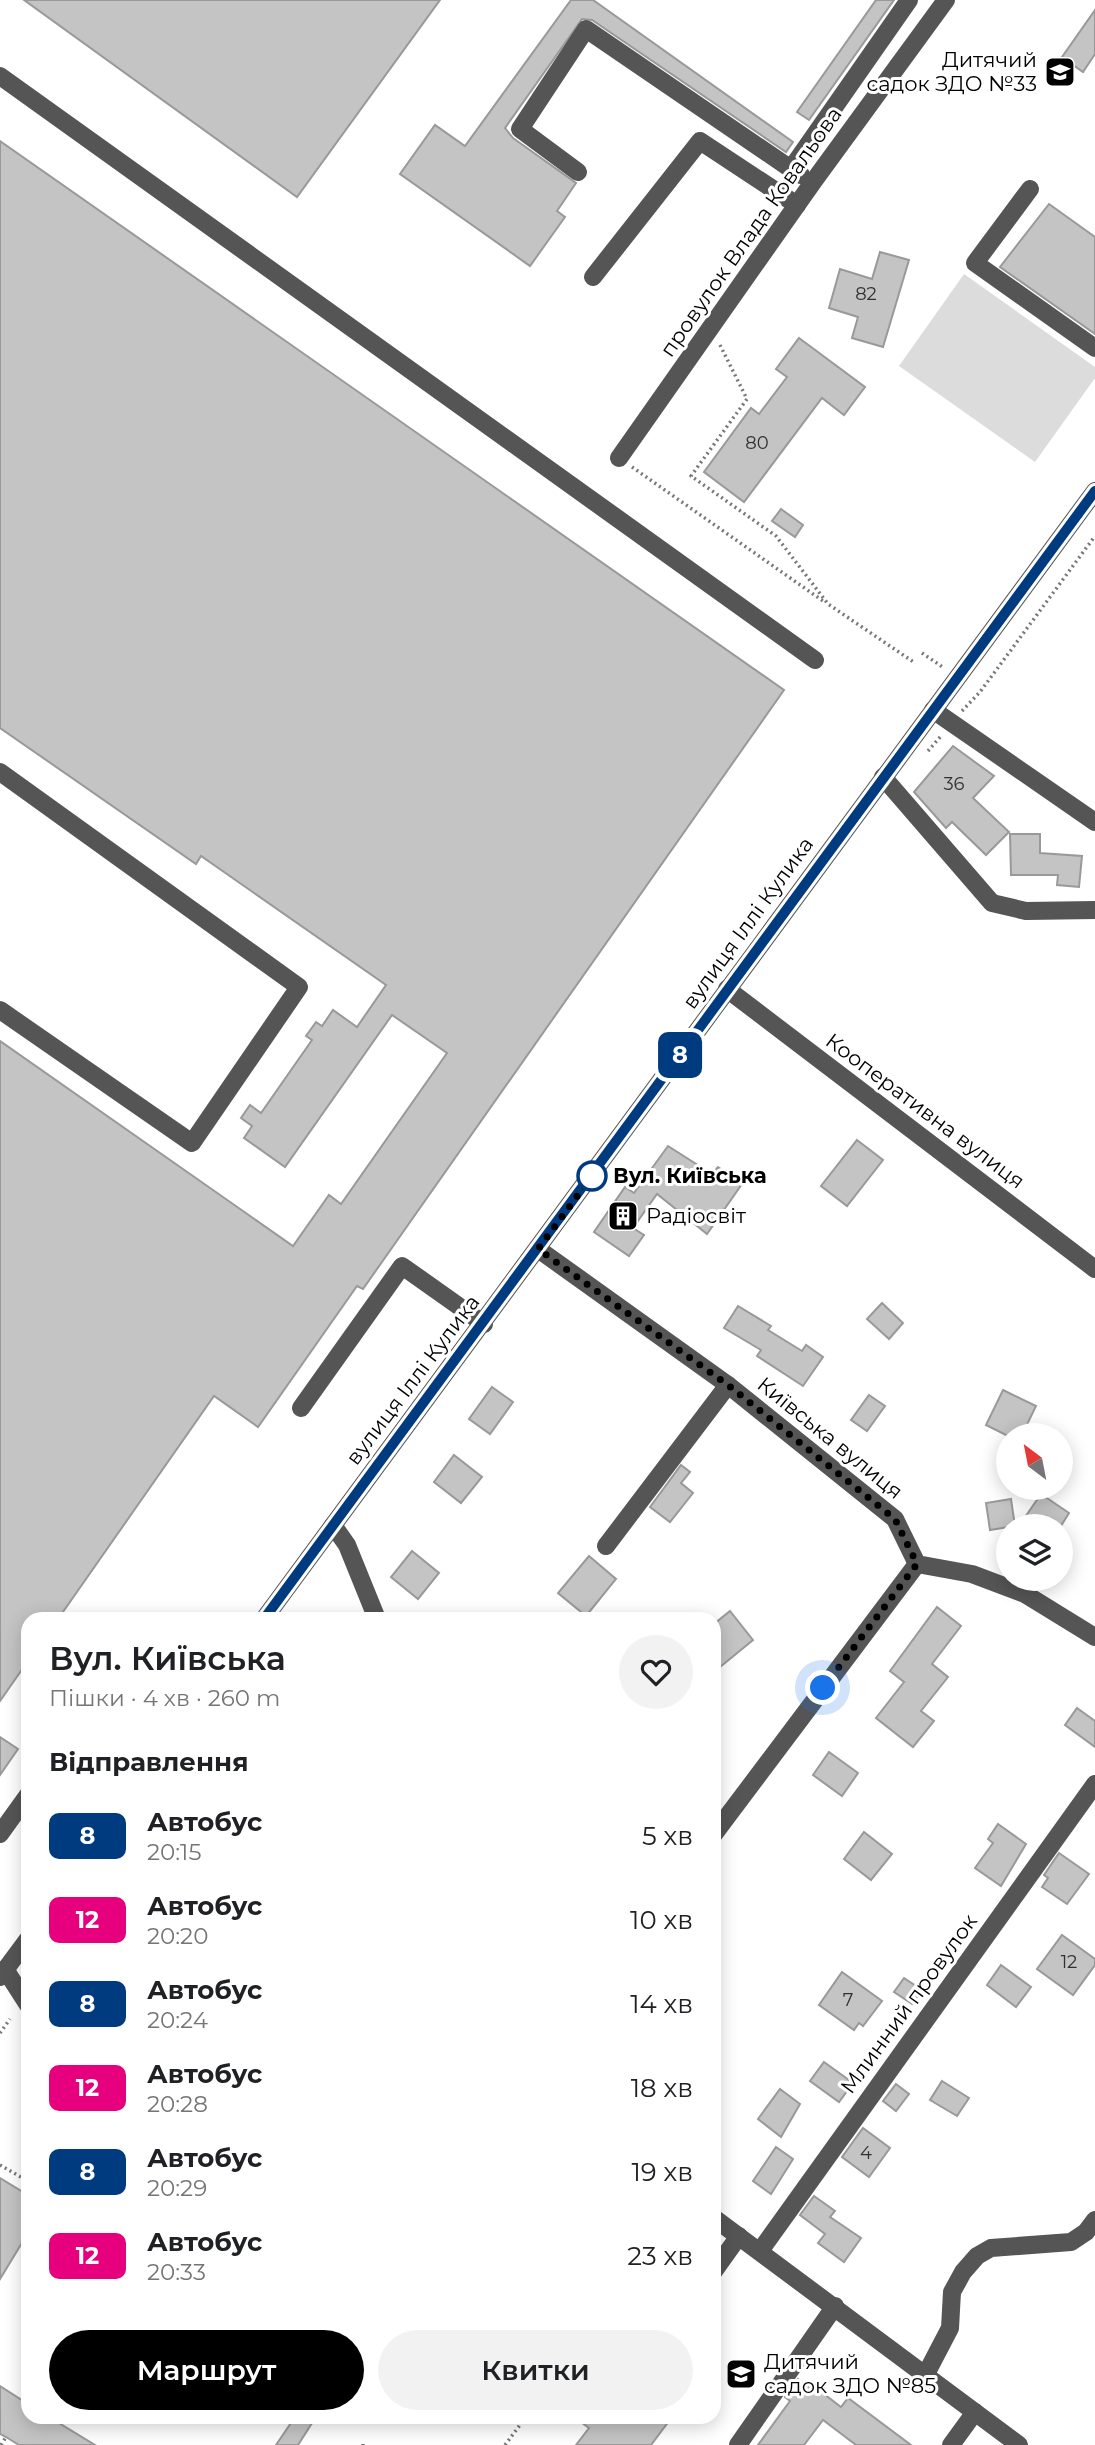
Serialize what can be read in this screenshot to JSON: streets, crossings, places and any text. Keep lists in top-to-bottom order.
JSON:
{
  "streets": {
    "street": [
      "провулок Влада Ковальова",
      "вулиця Іллі Кулика",
      "Кооперативна вулиця",
      "Київська вулиця",
      "Млинний провулок"
    ]
  },
  "crossings": [
    ["вулиця Іллі Кулика", "Кооперативна вулиця"],
    ["вулиця Іллі Кулика", "Київська вулиця"]
  ],
  "places": {
    "school or university": ["Дитячий садок ЗДО №33", "Дитячий садок ЗДО №85"],
    "other": ["Вул. Київська"],
    "building": ["Радіосвіт"]
  },
  "lines": ["bus line 8"],
  "house_numbers": [
    "82",
    "80",
    "36",
    "12",
    "7",
    "4"
  ],
  "north": "top left",
  "page": {
    "on_map": "8",
    "heading": [
      ["Вул. Київська", "Пішки · 4 хв · 260 m"],
      "Відправлення"
    ],
    "list": [
      {
        "mark": "8",
        "name": "Автобус",
        "note": "20:15",
        "value": "5 хв"
      },
      {
        "mark": "12",
        "name": "Автобус",
        "note": "20:20",
        "value": "10 хв"
      },
      {
        "mark": "8",
        "name": "Автобус",
        "note": "20:24",
        "value": "14 хв"
      },
      {
        "mark": "12",
        "name": "Автобус",
        "note": "20:28",
        "value": "18 хв"
      },
      {
        "mark": "8",
        "name": "Автобус",
        "note": "20:29",
        "value": "19 хв"
      },
      {
        "mark": "12",
        "name": "Автобус",
        "note": "20:33",
        "value": "23 хв"
      }
    ],
    "buttons": ["Маршрут", "Квитки"]
  }
}
